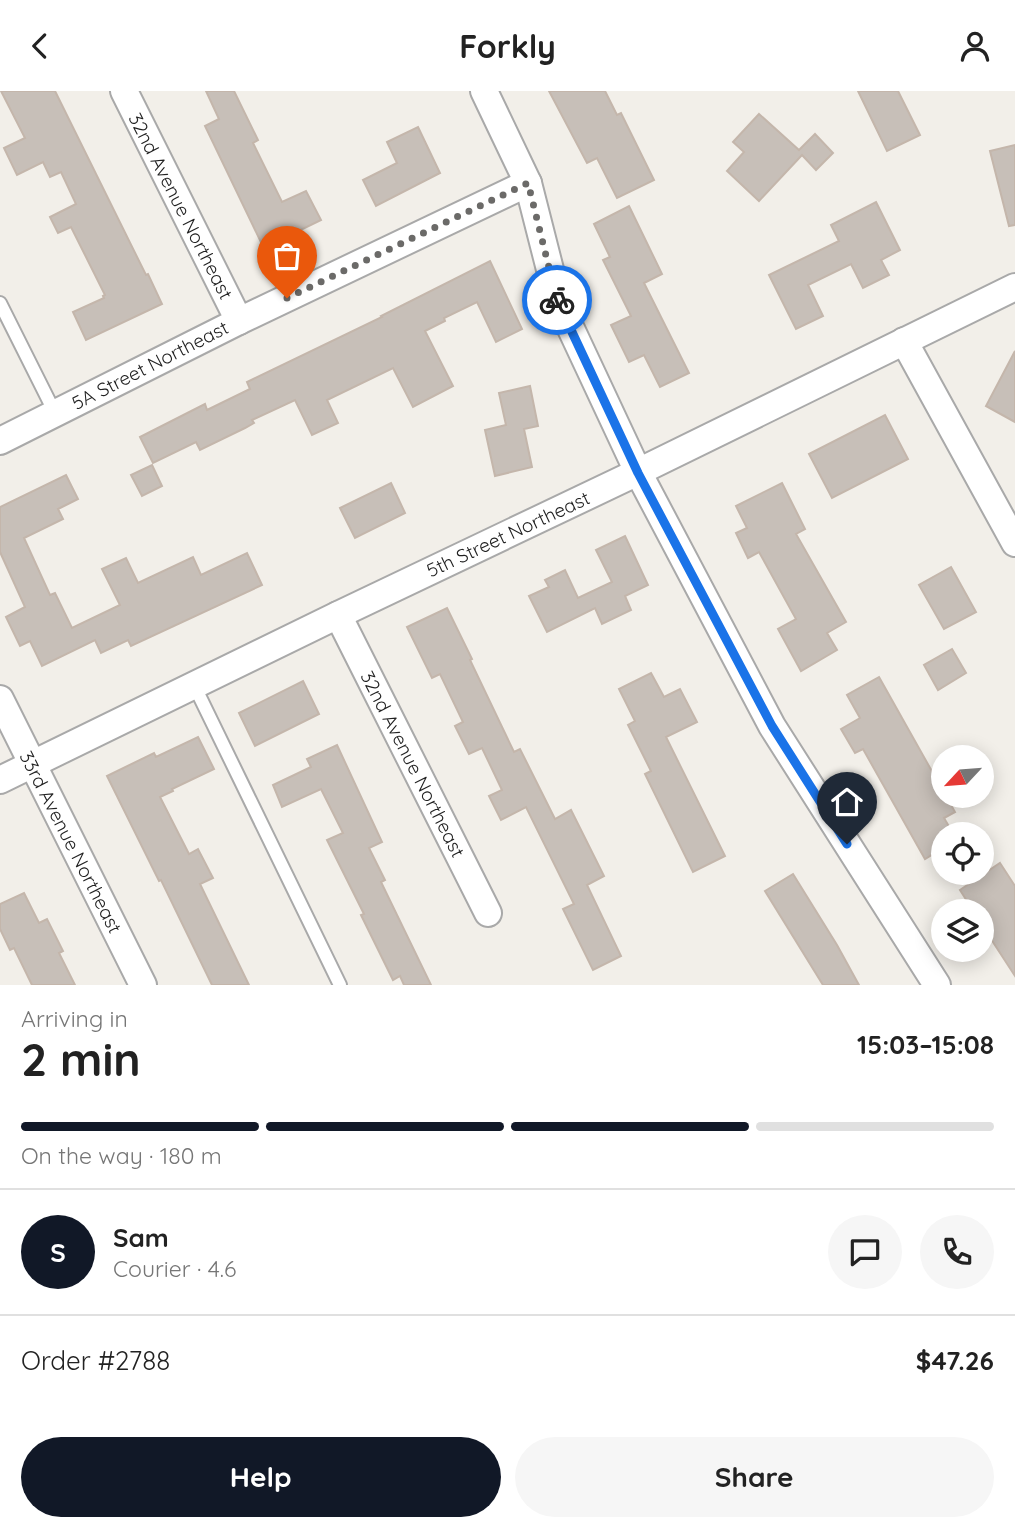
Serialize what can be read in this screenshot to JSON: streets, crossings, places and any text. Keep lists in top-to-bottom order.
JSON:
{
  "streets": {
    "street": [
      "32nd Avenue Northeast",
      "5A Street Northeast",
      "5th Street Northeast",
      "33rd Avenue Northeast"
    ]
  },
  "crossings": [
    ["32nd Avenue Northeast", "5A Street Northeast"],
    ["32nd Avenue Northeast", "5th Street Northeast"],
    ["5th Street Northeast", "33rd Avenue Northeast"]
  ],
  "north": "bottom left",
  "page": {
    "header": "Forkly",
    "heading": ["2 min", "Arriving in", "15:03–15:08"],
    "panel": [
      "Sam",
      "Courier · 4.6",
      "Order #2788",
      "$47.26"
    ],
    "bar": "On the way · 180 m",
    "round": "S",
    "buttons": ["Help", "Share"]
  }
}
